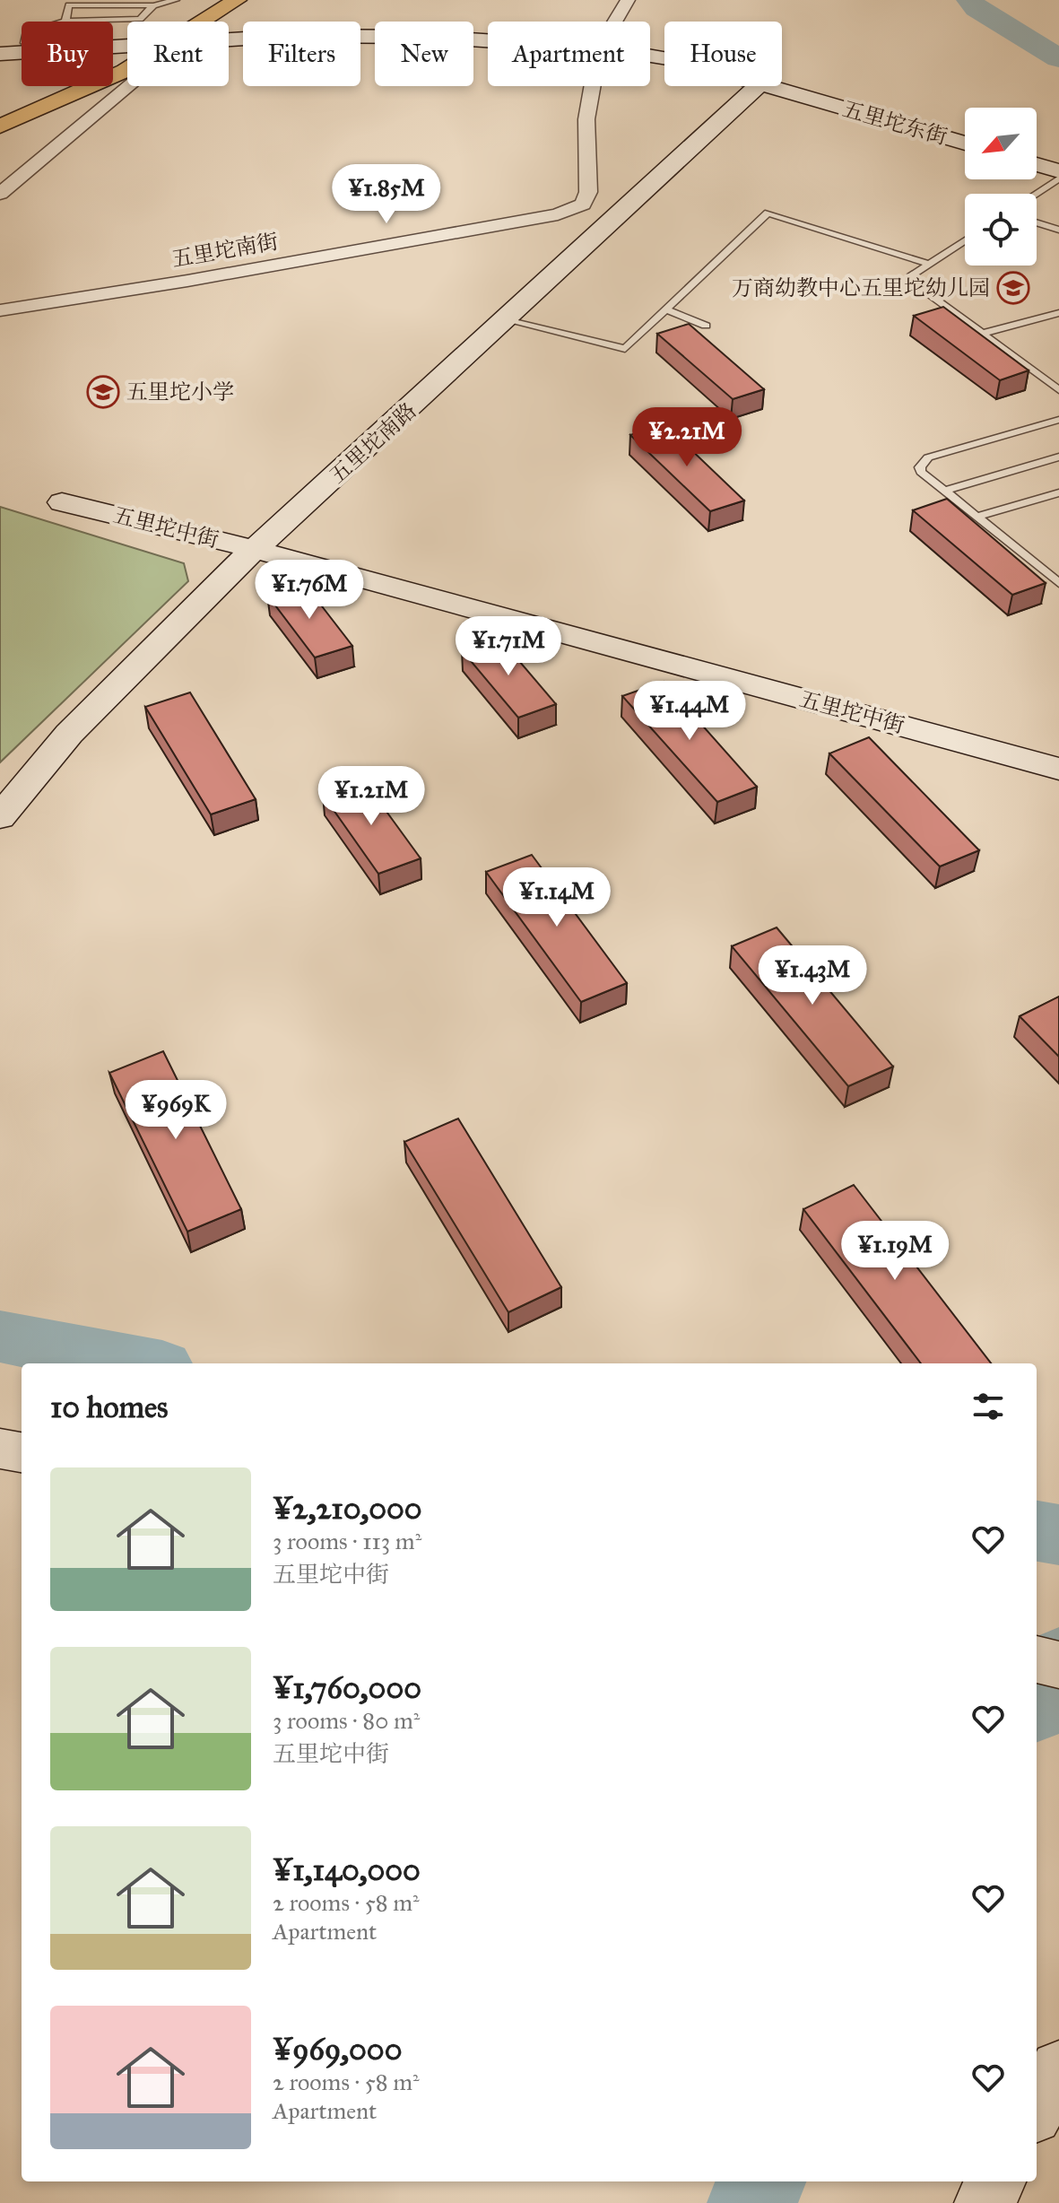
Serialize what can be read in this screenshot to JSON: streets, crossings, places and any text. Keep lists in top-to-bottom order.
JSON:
{
  "streets": {
    "street": [
      "五里坨东街",
      "五里坨南街",
      "五里坨南路",
      "五里坨中街"
    ]
  },
  "crossings": [
    ["五里坨南路", "五里坨中街"]
  ],
  "places": {
    "school or university": ["万商幼教中心五里坨幼儿园", "五里坨小学"]
  },
  "north": "bottom left",
  "page": {
    "chip": [
      "Buy",
      "Rent",
      "Filters",
      "New",
      "Apartment",
      "House"
    ],
    "price": [
      "¥1.85M",
      "¥2.21M",
      "¥1.76M",
      "¥1.71M",
      "¥1.44M",
      "¥1.21M",
      "¥1.14M",
      "¥1.43M",
      "¥969K",
      "¥1.19M"
    ],
    "heading": "10 homes",
    "list": [
      {
        "name": "¥2,210,000",
        "note": "3 rooms · 113 m² · 五里坨中街"
      },
      {
        "name": "¥1,760,000",
        "note": "3 rooms · 80 m² · 五里坨中街"
      },
      {
        "name": "¥1,140,000",
        "note": "2 rooms · 58 m² · Apartment"
      },
      {
        "name": "¥969,000",
        "note": "2 rooms · 58 m² · Apartment"
      }
    ]
  }
}
